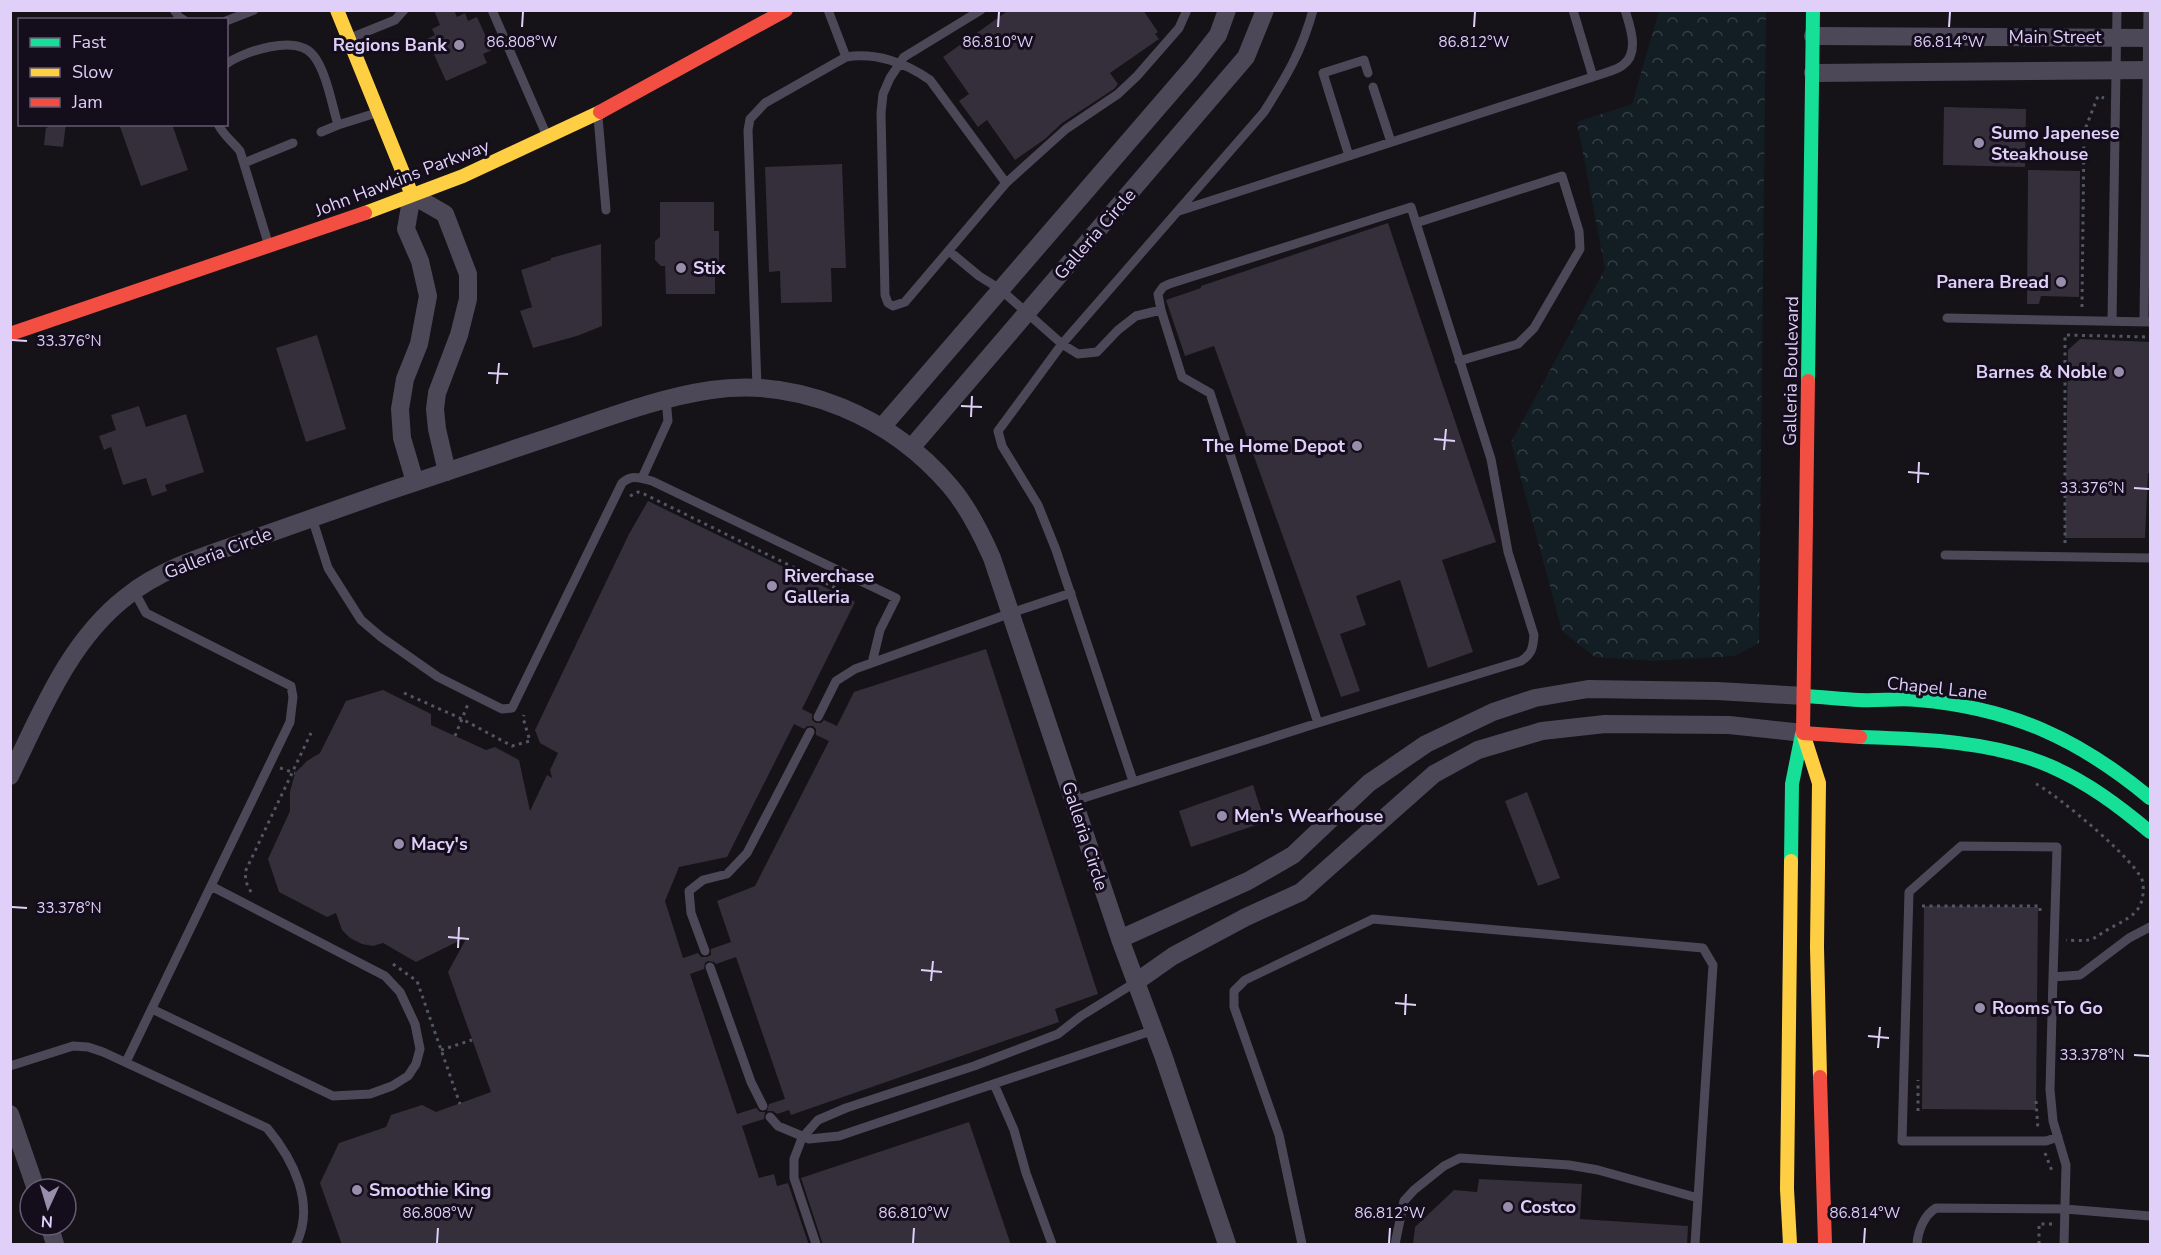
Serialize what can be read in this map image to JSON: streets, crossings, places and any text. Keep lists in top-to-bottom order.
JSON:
{
  "streets": {
    "main road": ["John Hawkins Parkway", "Galleria Boulevard", "Chapel Lane"],
    "street": ["Main Street", "Galleria Circle"]
  },
  "crossings": [
    ["Main Street", "Galleria Boulevard"],
    ["Galleria Boulevard", "Chapel Lane"]
  ],
  "places": [
    "Regions Bank",
    "Sumo Japenese Steakhouse",
    "Stix",
    "Panera Bread",
    "Barnes & Noble",
    "The Home Depot",
    "Riverchase Galleria",
    "Men's Wearhouse",
    "Macy's",
    "Rooms To Go",
    "Smoothie King",
    "Costco"
  ],
  "legend": ["Fast", "Slow", "Jam"],
  "north": "bottom",
  "coordinates": [
    "86.808°W",
    "86.810°W",
    "86.812°W",
    "86.814°W",
    "33.376°N",
    "33.378°N"
  ]
}
